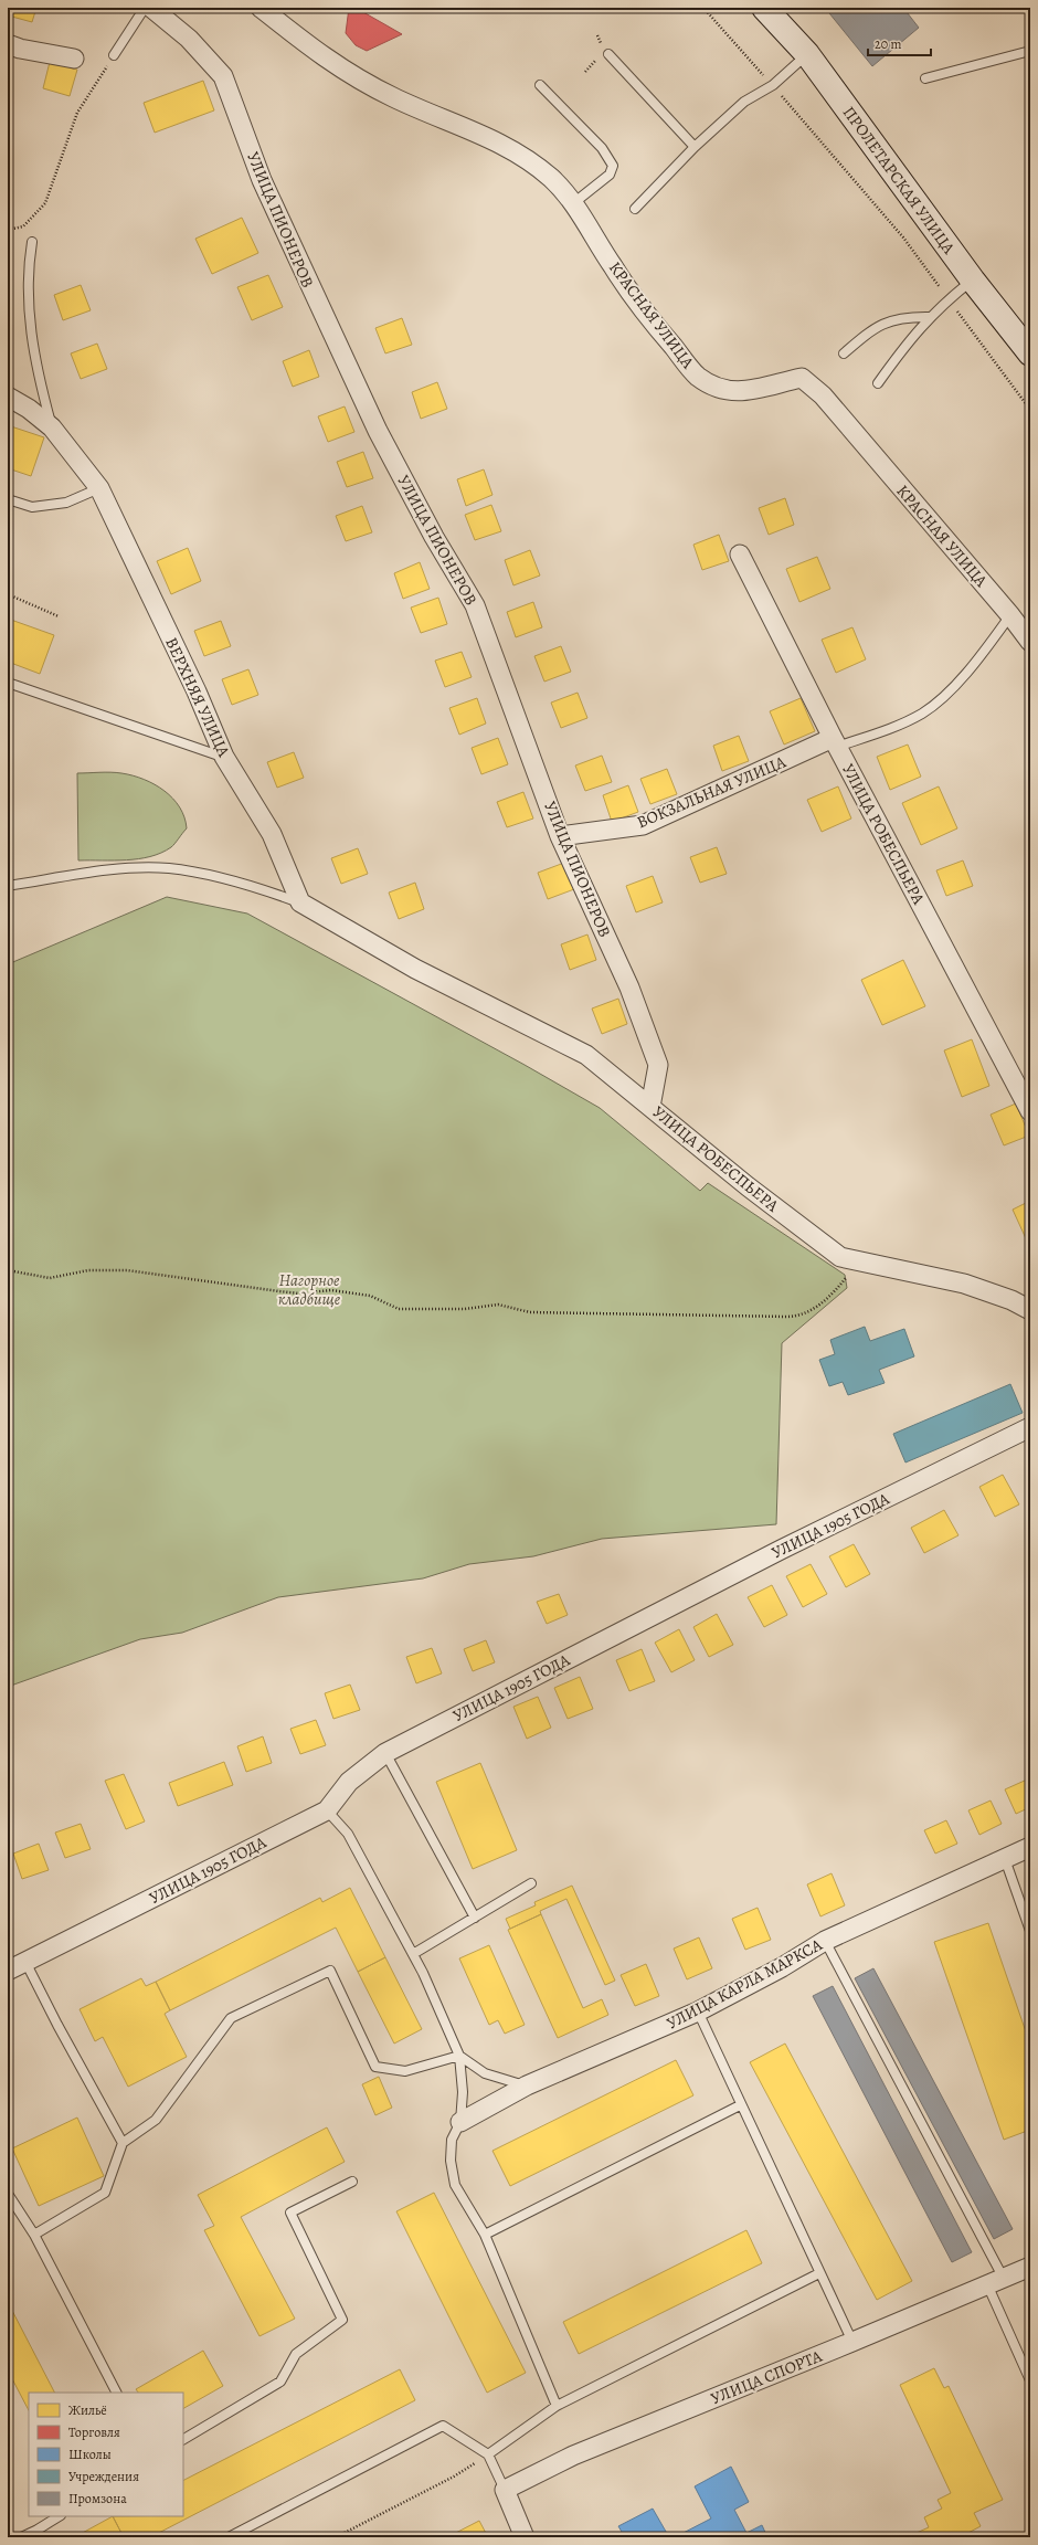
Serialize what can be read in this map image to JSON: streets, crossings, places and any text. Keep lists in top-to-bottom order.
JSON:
{
  "streets": {
    "main road": ["ПРОЛЕТАРСКАЯ УЛИЦА"],
    "street": [
      "УЛИЦА ПИОНЕРОВ",
      "КРАСНАЯ УЛИЦА",
      "ВЕРХНЯЯ УЛИЦА",
      "ВОКЗАЛЬНАЯ УЛИЦА",
      "УЛИЦА РОБЕСПЬЕРА",
      "УЛИЦА 1905 ГОДА",
      "УЛИЦА КАРЛА МАРКСА",
      "УЛИЦА СПОРТА"
    ]
  },
  "crossings": [
    ["УЛИЦА ПИОНЕРОВ", "ВОКЗАЛЬНАЯ УЛИЦА"],
    ["УЛИЦА ПИОНЕРОВ", "УЛИЦА РОБЕСПЬЕРА"],
    ["ВЕРХНЯЯ УЛИЦА", "УЛИЦА РОБЕСПЬЕРА"],
    ["ВОКЗАЛЬНАЯ УЛИЦА", "УЛИЦА РОБЕСПЬЕРА"]
  ],
  "parks": ["Нагорное кладбище"],
  "legend": [
    "Жильё",
    "Торговля",
    "Школы",
    "Учреждения",
    "Промзона"
  ],
  "scale_bar": "20 m"
}
